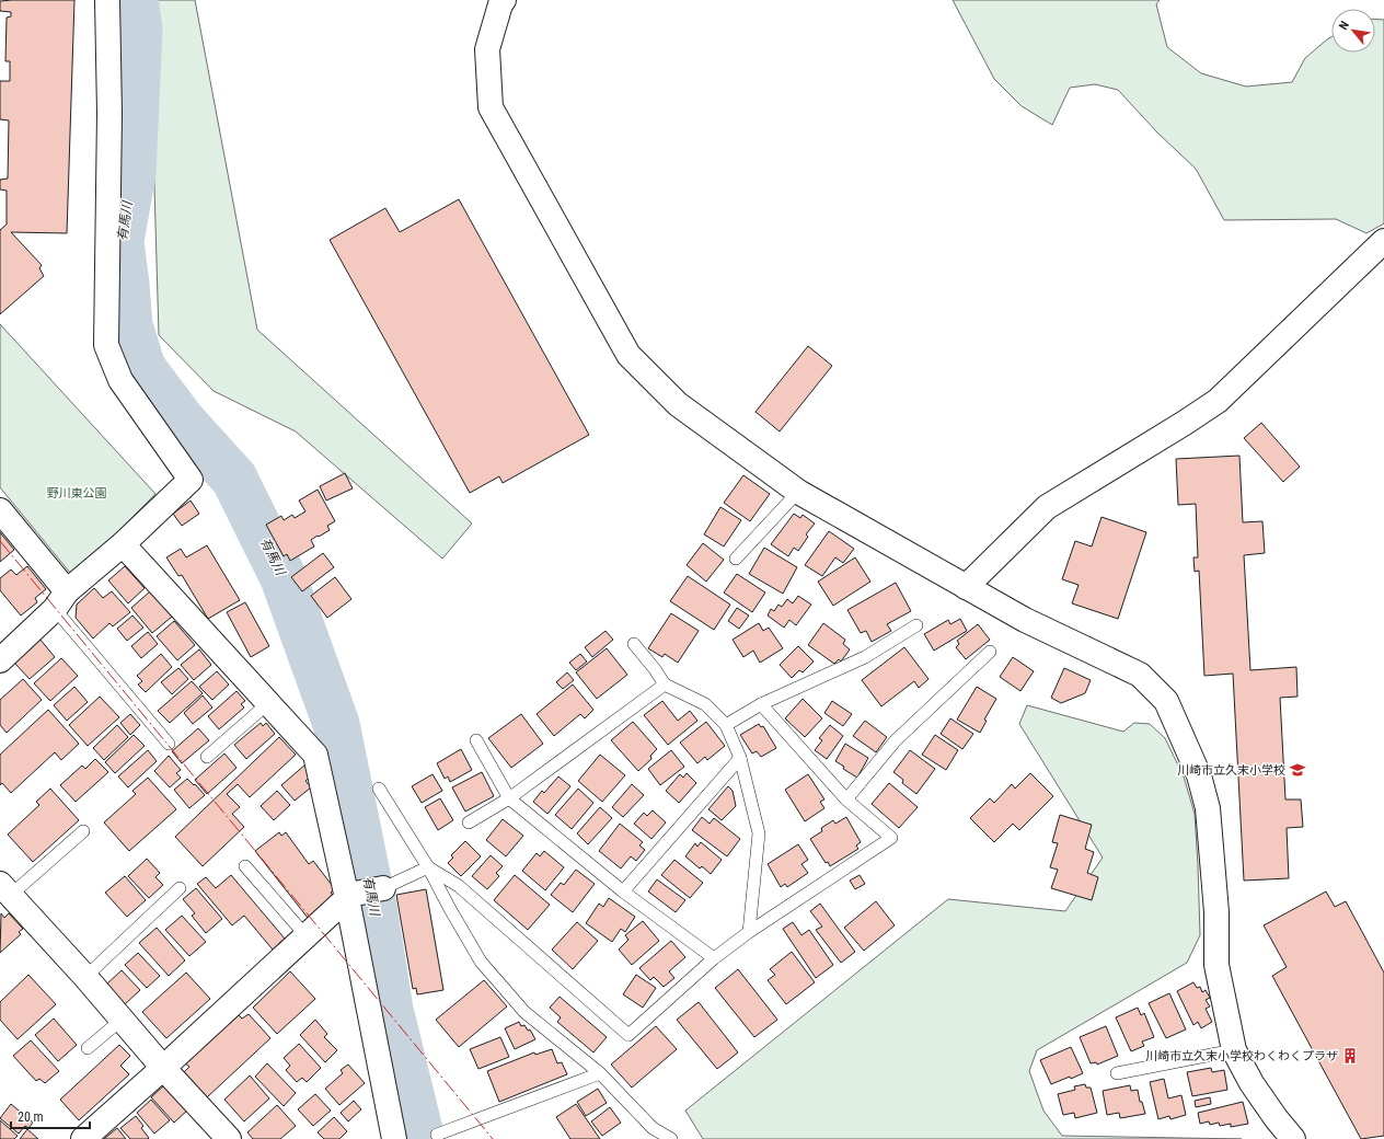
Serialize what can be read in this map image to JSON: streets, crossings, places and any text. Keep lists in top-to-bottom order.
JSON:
{
  "water": ["有馬川"],
  "parks": ["野川東公園"],
  "places": {
    "school or university": ["川崎市立久末小学校"],
    "building": ["川崎市立久末小学校わくわくプラザ"]
  },
  "scale_bar": "20 m",
  "north": "top left"
}
